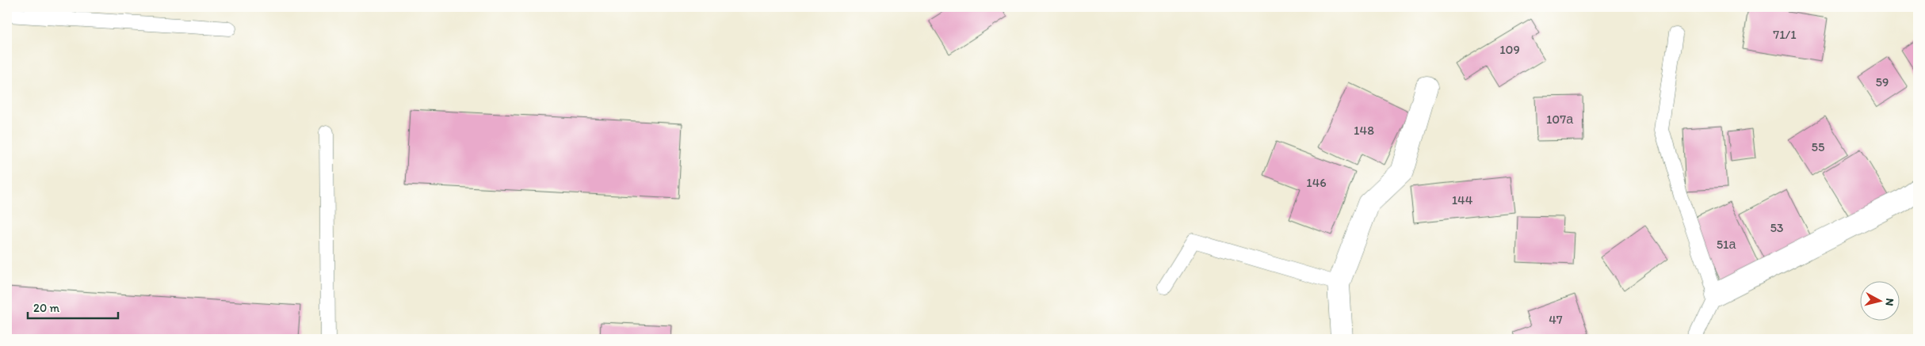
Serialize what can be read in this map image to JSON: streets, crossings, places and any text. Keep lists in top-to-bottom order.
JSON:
{
  "house_numbers": [
    "71/1",
    "109",
    "59",
    "107а",
    "148",
    "55",
    "146",
    "144",
    "53",
    "51а",
    "47"
  ],
  "scale_bar": "20 m",
  "north": "right"
}
